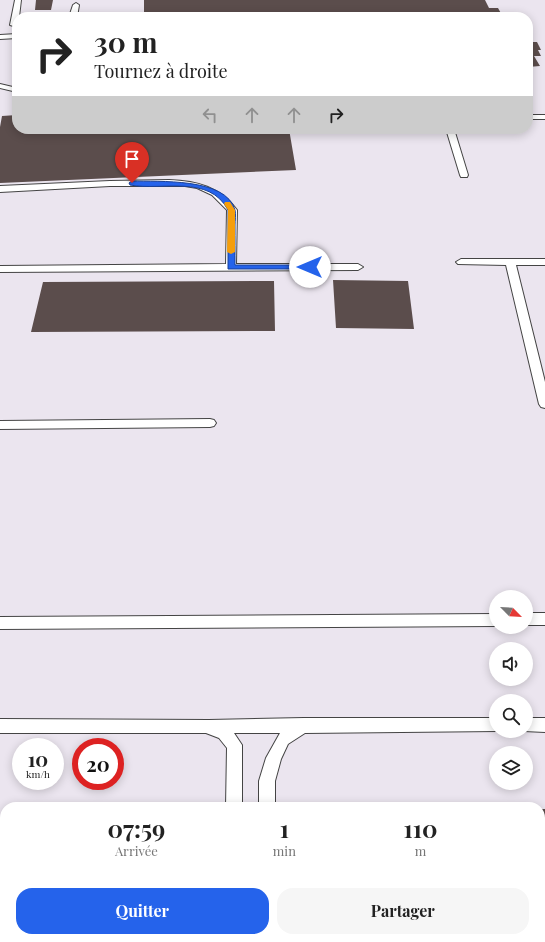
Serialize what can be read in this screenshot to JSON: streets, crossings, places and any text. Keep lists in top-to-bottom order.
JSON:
{
  "north": "bottom right",
  "page": {
    "turn": ["30 m", "Tournez à droite"],
    "speed": "10 km/h",
    "limit": "20",
    "eta": [
      "07:59",
      "Arrivée",
      "1",
      "min",
      "110",
      "m"
    ],
    "buttons": ["Quitter", "Partager"]
  }
}
